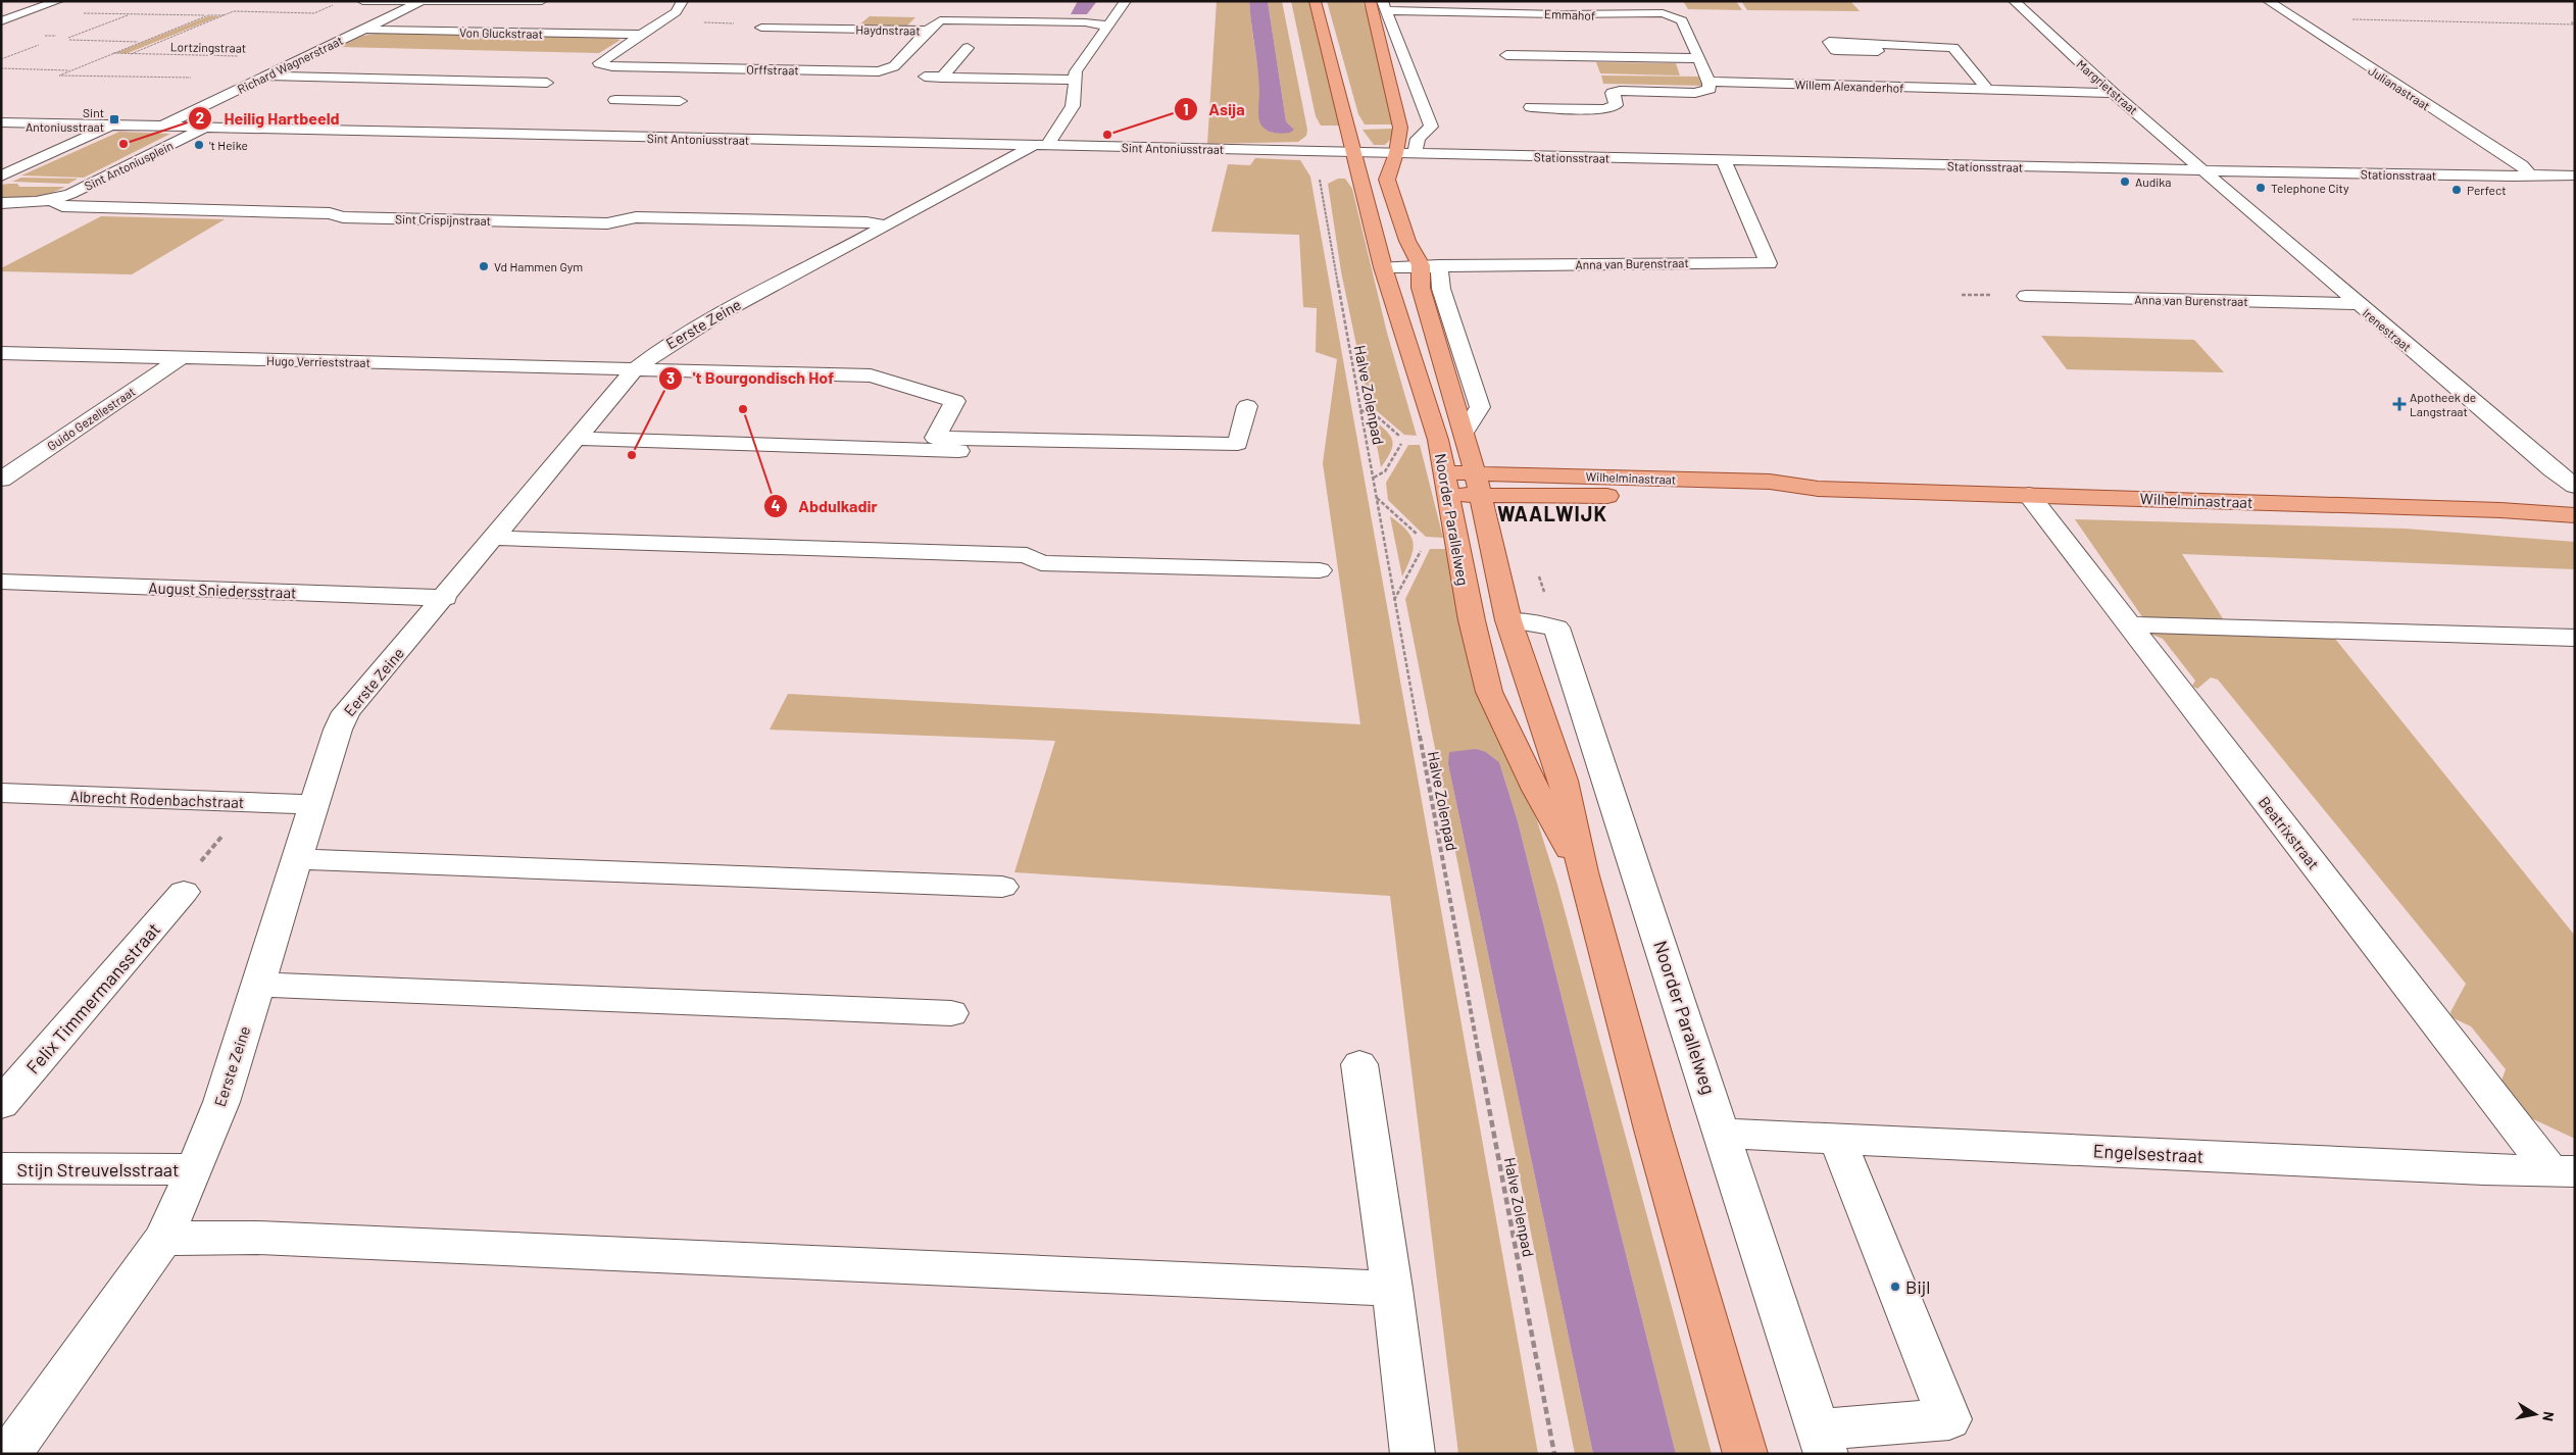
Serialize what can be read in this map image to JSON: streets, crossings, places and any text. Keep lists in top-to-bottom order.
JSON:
{
  "streets": {
    "main road": ["Wilhelminastraat", "Noorder Parallelweg"],
    "street": [
      "Emmahof",
      "Haydnstraat",
      "Von Gluckstraat",
      "Richard Wagnerstraat",
      "Orffstraat",
      "Willem Alexanderhof",
      "Margrietstraat",
      "Julianastraat",
      "Sint Antoniusstraat",
      "Stationsstraat",
      "Sint Antoniusplein",
      "Sint Crispijnstraat",
      "Anna van Burenstraat",
      "Eerste Zeine",
      "Irenestraat",
      "Hugo Verrieststraat",
      "Guido Gezellestraat",
      "August Sniedersstraat",
      "Albrecht Rodenbachstraat",
      "Beatrixstraat",
      "Felix Timmermansstraat",
      "Engelsestraat",
      "Stijn Streuvelsstraat"
    ],
    "path": ["Lortzingstraat", "Halve Zolenpad"]
  },
  "crossings": [
    ["Haydnstraat", "Orffstraat"],
    ["Haydnstraat", "Eerste Zeine"],
    ["Von Gluckstraat", "Richard Wagnerstraat"],
    ["Von Gluckstraat", "Orffstraat"],
    ["Lortzingstraat", "Richard Wagnerstraat"],
    ["Richard Wagnerstraat", "Sint Antoniusstraat"],
    ["Willem Alexanderhof", "Margrietstraat"],
    ["Margrietstraat", "Stationsstraat"],
    ["Margrietstraat", "Irenestraat"],
    ["Julianastraat", "Stationsstraat"],
    ["Sint Antoniusstraat", "Stationsstraat"],
    ["Sint Antoniusstraat", "Sint Antoniusplein"],
    ["Sint Antoniusstraat", "Eerste Zeine"],
    ["Sint Antoniusstraat", "Halve Zolenpad"],
    ["Sint Antoniusstraat", "Noorder Parallelweg"],
    ["Stationsstraat", "Anna van Burenstraat"],
    ["Stationsstraat", "Irenestraat"],
    ["Stationsstraat", "Noorder Parallelweg"],
    ["Sint Antoniusplein", "Sint Crispijnstraat"],
    ["Sint Crispijnstraat", "Eerste Zeine"],
    ["Anna van Burenstraat", "Irenestraat"],
    ["Anna van Burenstraat", "Noorder Parallelweg"],
    ["Eerste Zeine", "Hugo Verrieststraat"],
    ["Eerste Zeine", "August Sniedersstraat"],
    ["Eerste Zeine", "Albrecht Rodenbachstraat"],
    ["Eerste Zeine", "Stijn Streuvelsstraat"],
    ["Hugo Verrieststraat", "Guido Gezellestraat"],
    ["Wilhelminastraat", "Noorder Parallelweg"],
    ["Wilhelminastraat", "Beatrixstraat"],
    ["Noorder Parallelweg", "Engelsestraat"],
    ["Beatrixstraat", "Engelsestraat"]
  ],
  "districts": ["WAALWIJK"],
  "places": {
    "transit": ["Sint Antoniusstraat"],
    "other": [
      "Asija",
      "Heilig Hartbeeld",
      "'t Heike",
      "Audika",
      "Telephone City",
      "Perfect",
      "Vd Hammen Gym",
      "Abdulkadir",
      "'t Bourgondisch Hof",
      "Bijl"
    ],
    "health": ["Apotheek de Langstraat"]
  },
  "north": "right"
}
